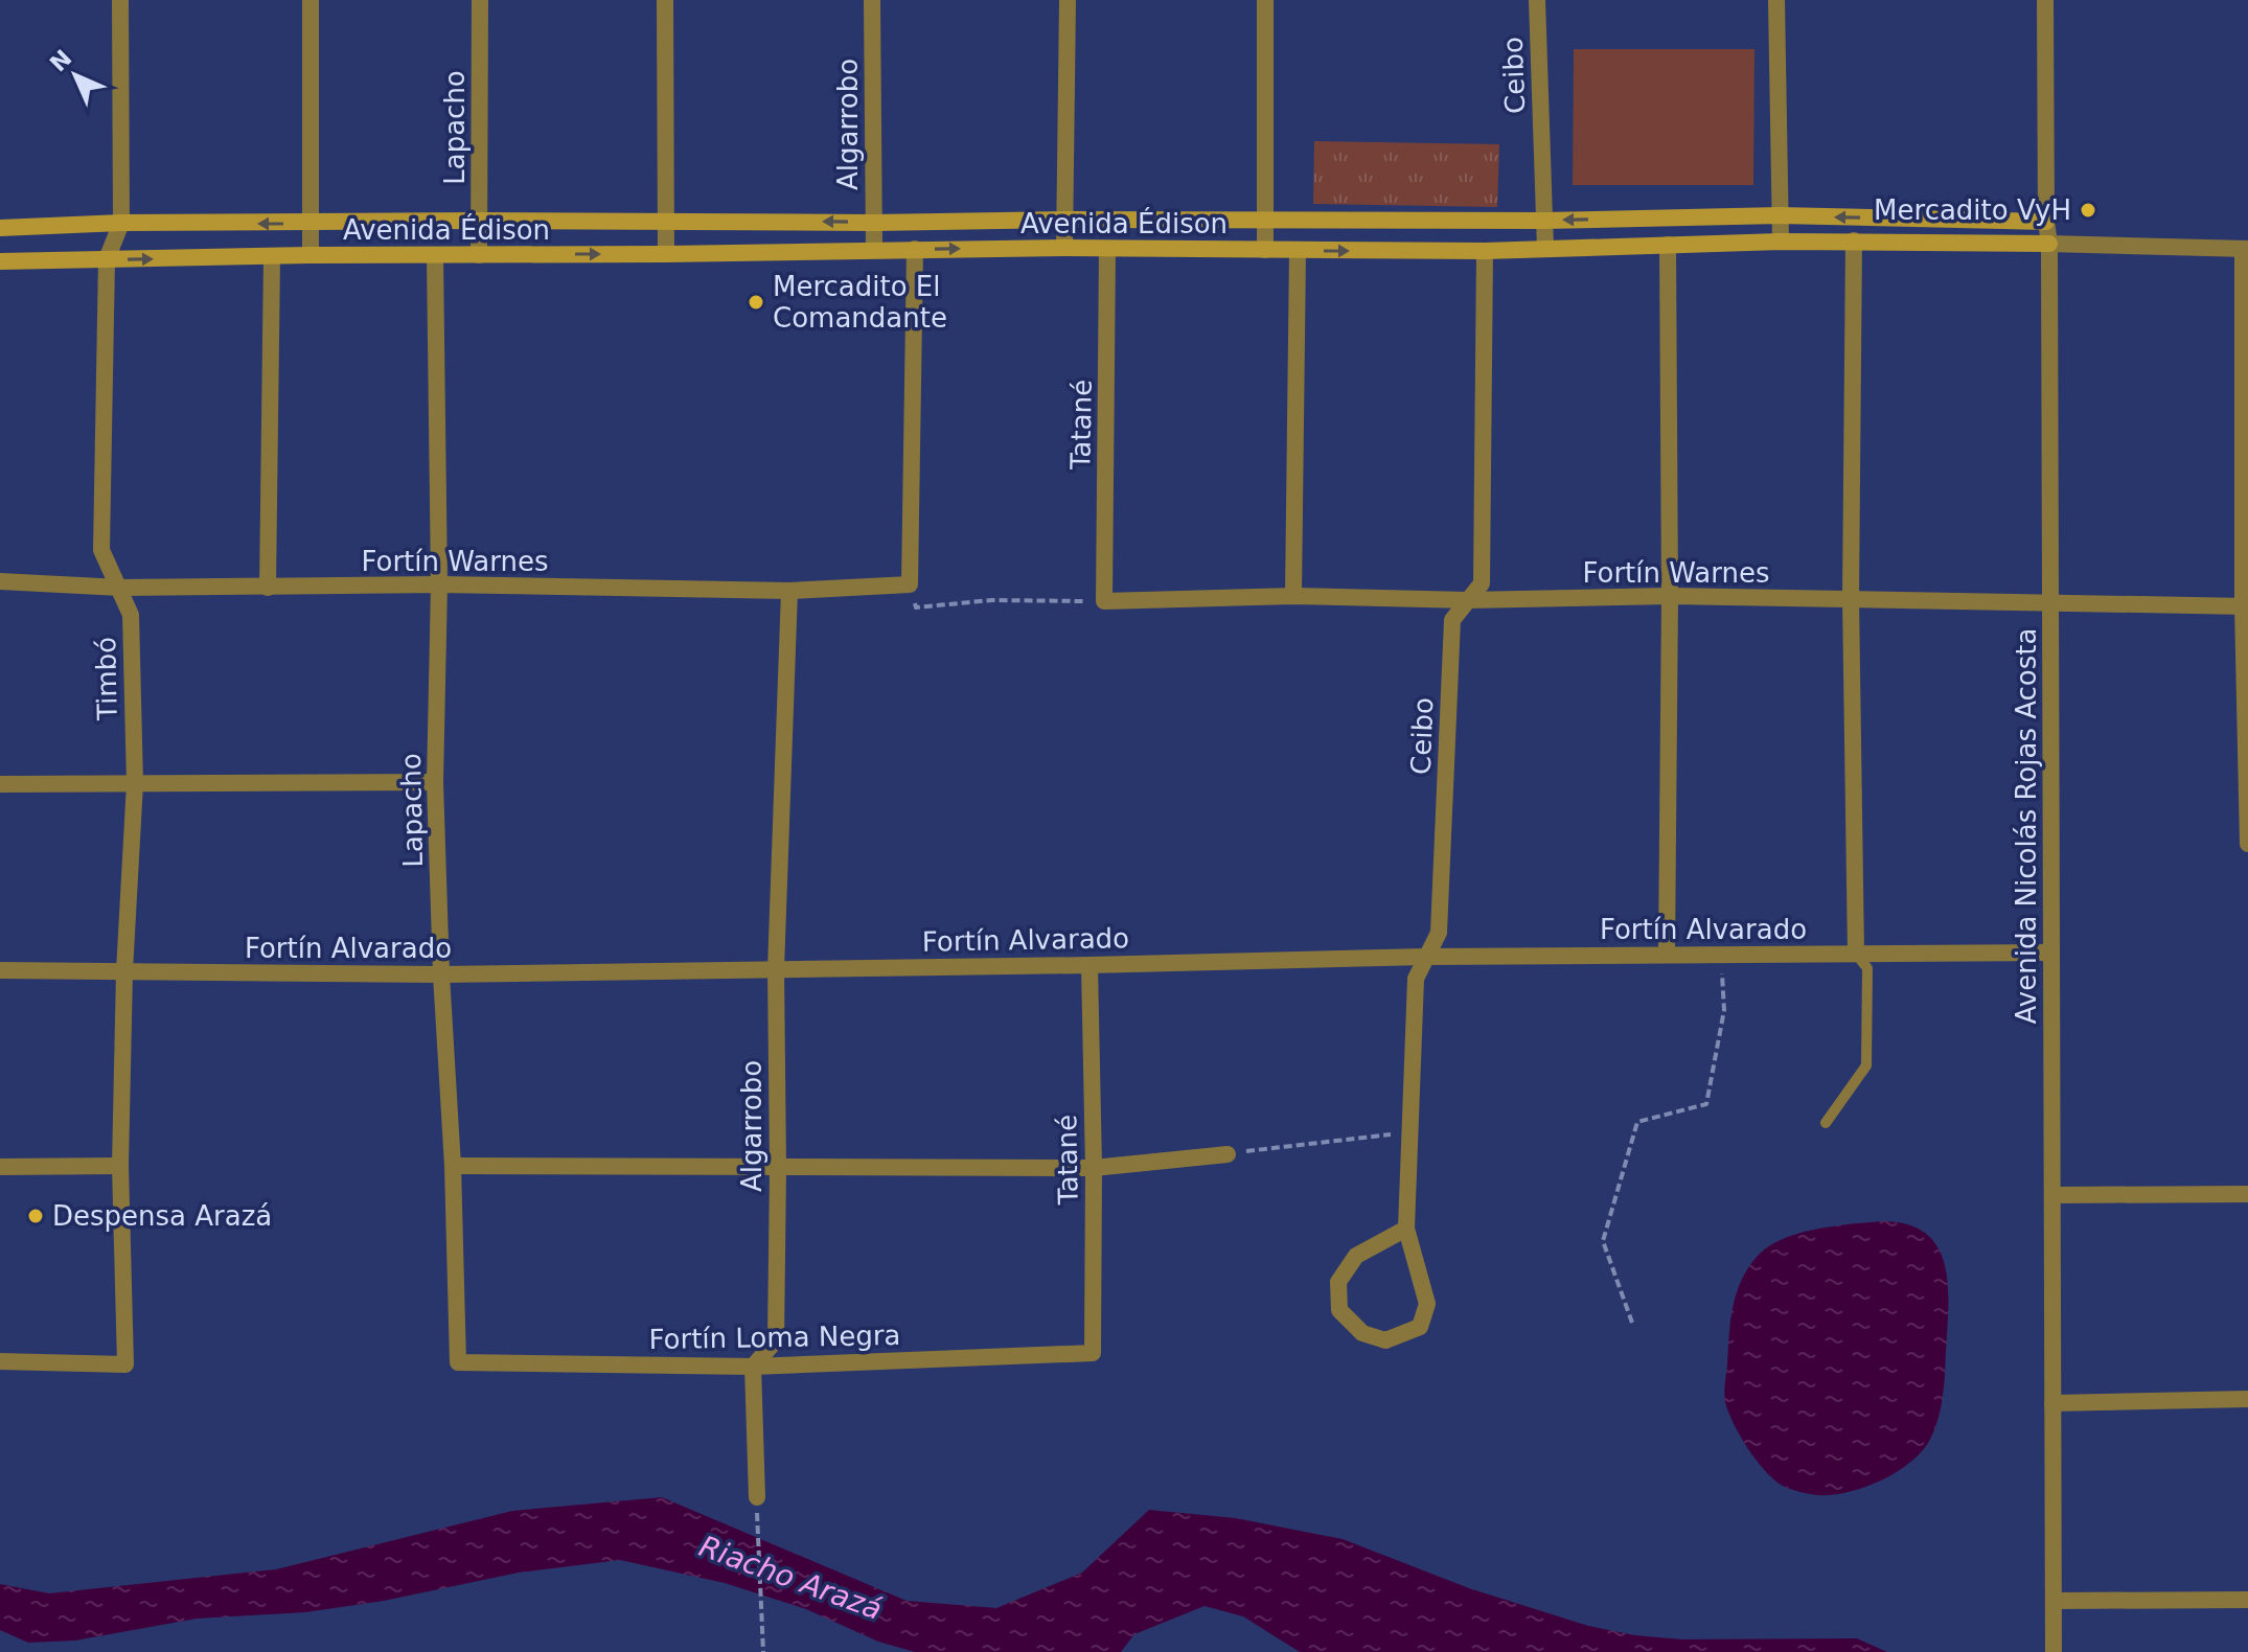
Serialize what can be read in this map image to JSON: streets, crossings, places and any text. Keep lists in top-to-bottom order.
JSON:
{
  "streets": {
    "main road": ["Avenida Édison"],
    "street": [
      "Ceibo",
      "Algarrobo",
      "Lapacho",
      "Tatané",
      "Fortín Warnes",
      "Timbó",
      "Avenida Nicolás Rojas Acosta",
      "Fortín Alvarado",
      "Fortín Loma Negra"
    ]
  },
  "crossings": [
    ["Ceibo", "Avenida Édison"],
    ["Ceibo", "Fortín Warnes"],
    ["Ceibo", "Fortín Alvarado"],
    ["Algarrobo", "Avenida Édison"],
    ["Algarrobo", "Fortín Warnes"],
    ["Algarrobo", "Fortín Alvarado"],
    ["Algarrobo", "Fortín Loma Negra"],
    ["Lapacho", "Avenida Édison"],
    ["Lapacho", "Fortín Warnes"],
    ["Lapacho", "Fortín Alvarado"],
    ["Lapacho", "Fortín Loma Negra"],
    ["Avenida Édison", "Tatané"],
    ["Avenida Édison", "Timbó"],
    ["Avenida Édison", "Avenida Nicolás Rojas Acosta"],
    ["Tatané", "Fortín Warnes"],
    ["Tatané", "Fortín Alvarado"],
    ["Tatané", "Fortín Loma Negra"],
    ["Fortín Warnes", "Timbó"],
    ["Fortín Warnes", "Avenida Nicolás Rojas Acosta"],
    ["Timbó", "Fortín Alvarado"],
    ["Avenida Nicolás Rojas Acosta", "Fortín Alvarado"]
  ],
  "water": ["Riacho Arazá"],
  "places": ["Mercadito VyH", "Mercadito El Comandante", "Despensa Arazá"],
  "north": "top left"
}
